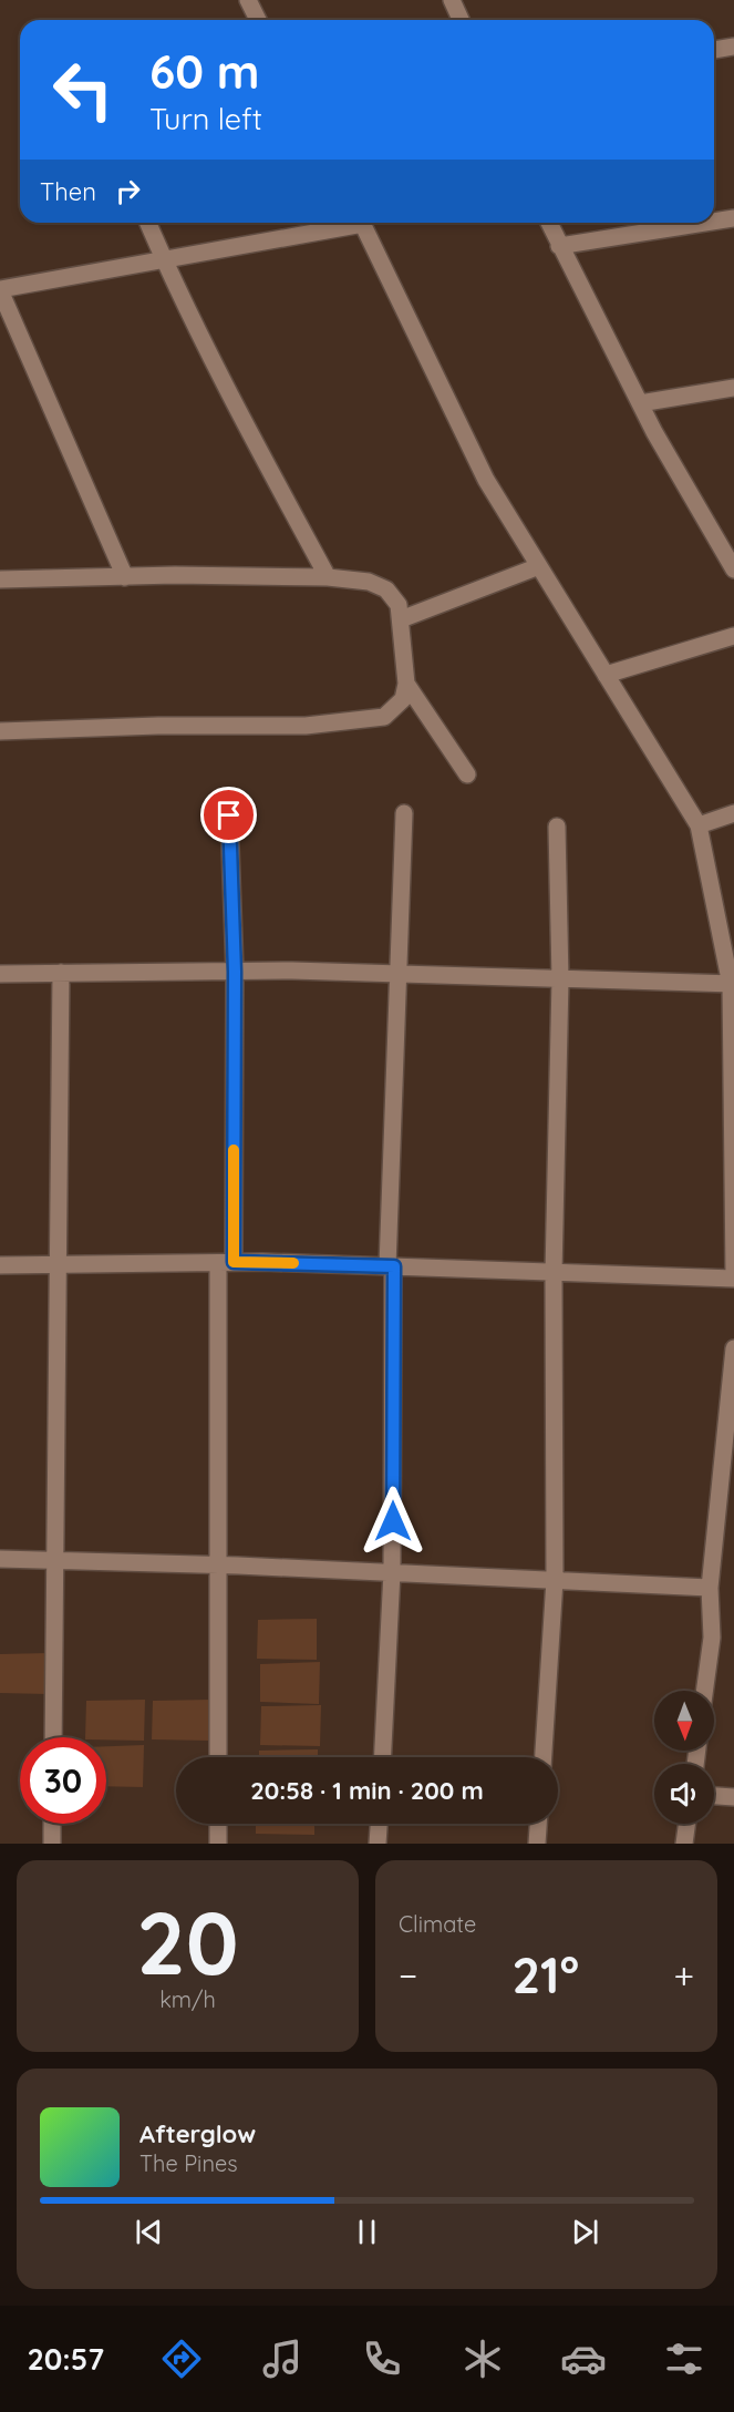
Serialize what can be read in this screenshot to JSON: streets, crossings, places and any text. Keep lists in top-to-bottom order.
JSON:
{
  "north": "bottom",
  "page": {
    "turn": ["60 m", "Turn left"],
    "then": "Then",
    "limit": "30",
    "trip": "20:58 · 1 min · 200 m",
    "tile": [
      ["20", "km/h"],
      "Climate"
    ],
    "heat": ["−", "21°", "+"],
    "song": ["Afterglow", "The Pines"],
    "tabs": "20:57"
  }
}
